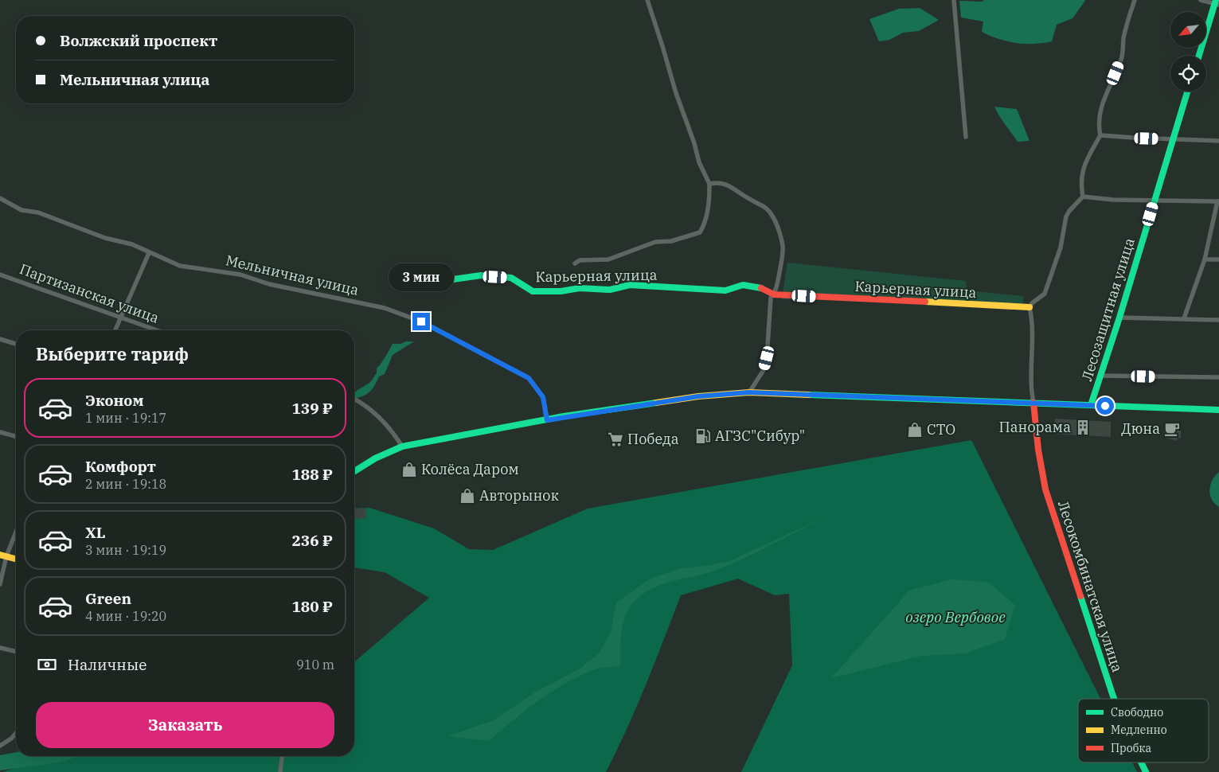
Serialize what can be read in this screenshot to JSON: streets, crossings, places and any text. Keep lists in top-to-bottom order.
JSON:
{
  "streets": {
    "street": [
      "Мельничная улица",
      "Карьерная улица",
      "Партизанская улица",
      "Лесозащитная улица",
      "Лесокомбинатская улица"
    ]
  },
  "water": ["озеро Вербовое"],
  "places": {
    "building": ["Панорама"],
    "cafe": ["Дюна"],
    "shop": ["СТО", "Колёса Даром", "Авторынок"],
    "fuel station": ["АГЗС\"Сибур\""],
    "supermarket": ["Победа"]
  },
  "legend": ["Свободно", "Медленно", "Пробка"],
  "north": "bottom left",
  "page": {
    "banner": ["Волжский проспект", "Мельничная улица"],
    "bubble": "3 мин",
    "heading": "Выберите тариф",
    "list": [
      {
        "name": "Эконом",
        "note": "1 мин · 19:17",
        "value": "139 ₽"
      },
      {
        "name": "Комфорт",
        "note": "2 мин · 19:18",
        "value": "188 ₽"
      },
      {
        "name": "XL",
        "note": "3 мин · 19:19",
        "value": "236 ₽"
      },
      {
        "name": "Green",
        "note": "4 мин · 19:20",
        "value": "180 ₽"
      }
    ],
    "pay": ["Наличные", "910 m"],
    "buttons": "Заказать"
  }
}
